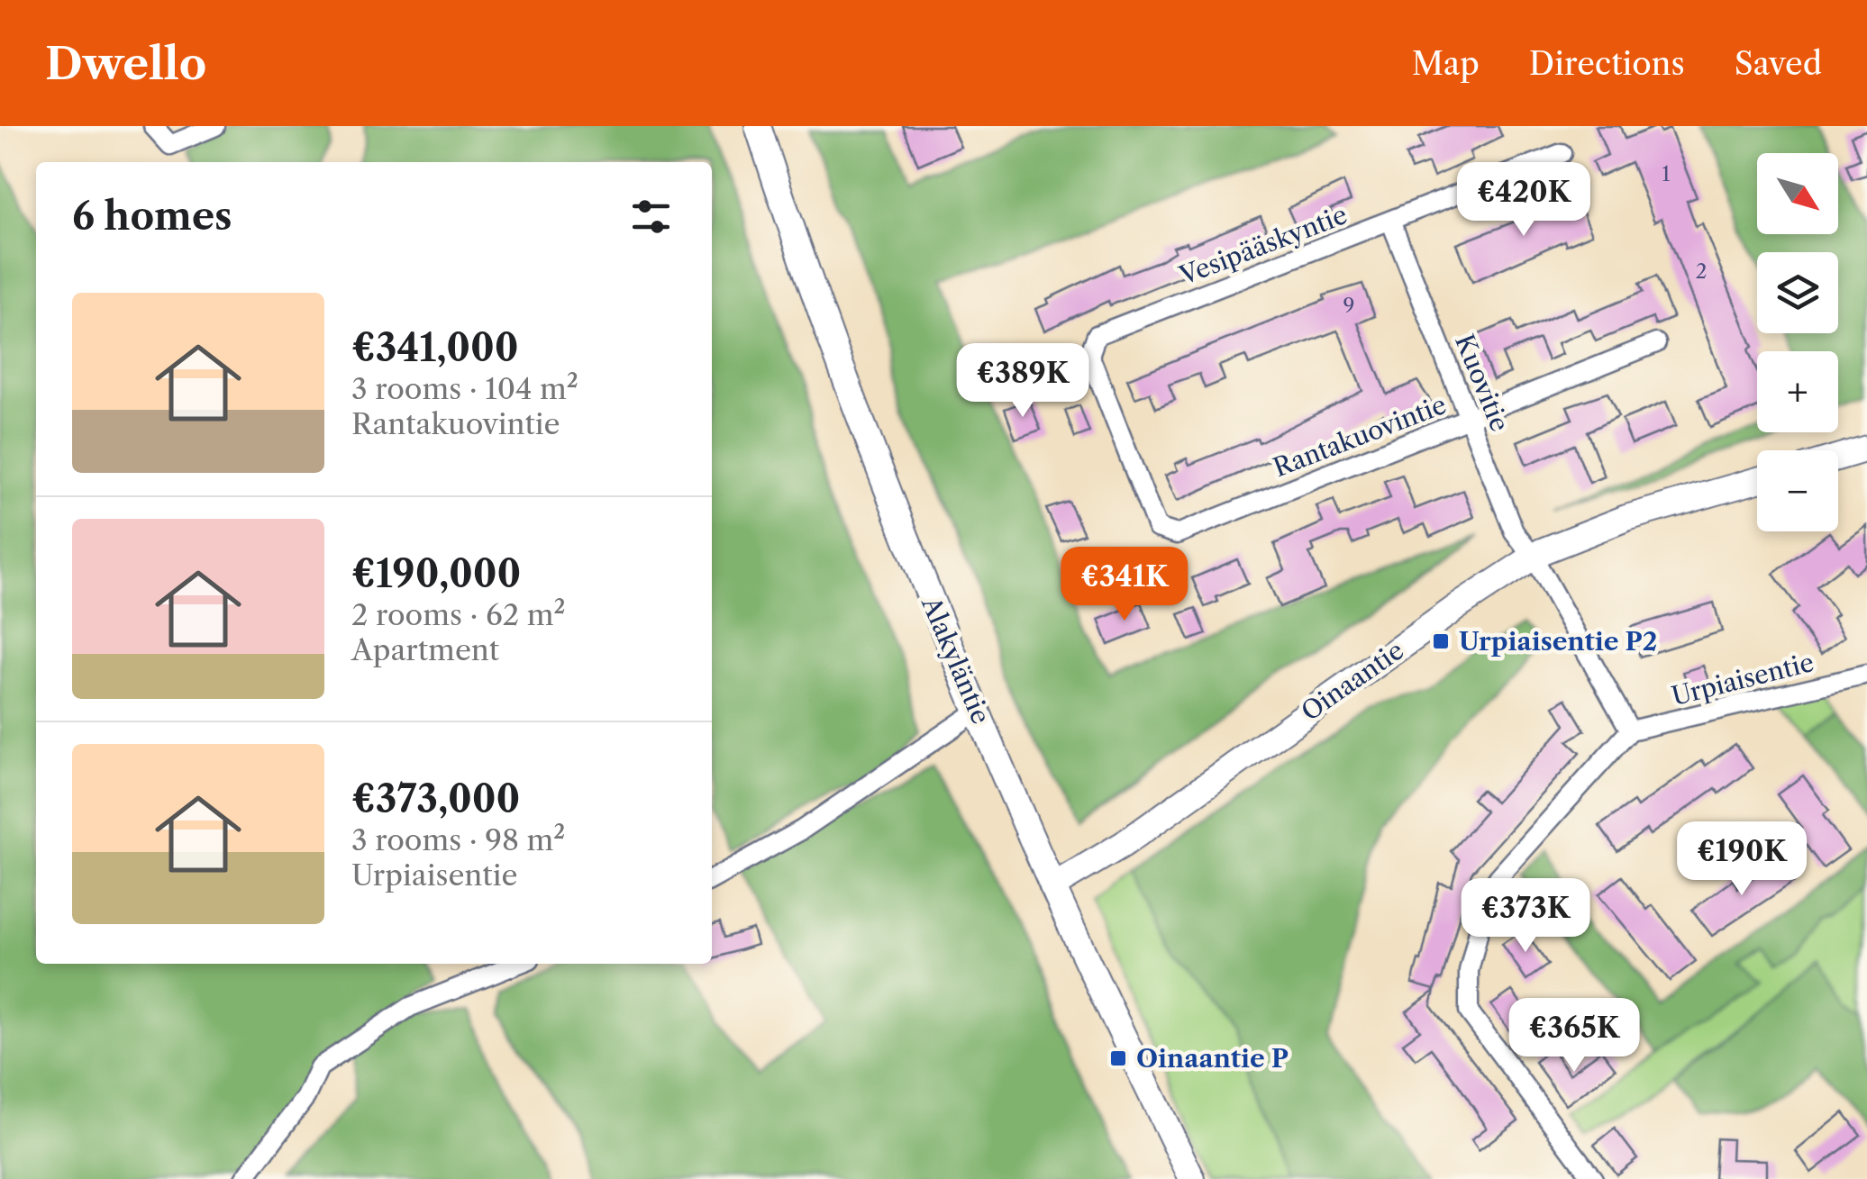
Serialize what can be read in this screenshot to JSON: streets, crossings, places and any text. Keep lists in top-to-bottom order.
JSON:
{
  "streets": {
    "main road": ["Alakyläntie", "Oinaantie"],
    "street": [
      "Vesipääskyntie",
      "Kuovitie",
      "Rantakuovintie",
      "Urpiaisentie"
    ]
  },
  "crossings": [
    ["Vesipääskyntie", "Kuovitie"],
    ["Vesipääskyntie", "Rantakuovintie"],
    ["Kuovitie", "Rantakuovintie"],
    ["Kuovitie", "Oinaantie"],
    ["Alakyläntie", "Oinaantie"]
  ],
  "places": {
    "transit": ["Urpiaisentie P2", "Oinaantie P"]
  },
  "house_numbers": ["1", "2", "9"],
  "north": "bottom right",
  "page": {
    "header": "Dwello",
    "nav": ["Map", "Directions", "Saved"],
    "map_buttons": ["+", "−"],
    "price": [
      "€420K",
      "€389K",
      "€341K",
      "€190K",
      "€373K",
      "€365K"
    ],
    "heading": "6 homes",
    "list": [
      {
        "name": "€341,000",
        "note": "3 rooms · 104 m² · Rantakuovintie"
      },
      {
        "name": "€190,000",
        "note": "2 rooms · 62 m² · Apartment"
      },
      {
        "name": "€373,000",
        "note": "3 rooms · 98 m² · Urpiaisentie"
      }
    ]
  }
}
